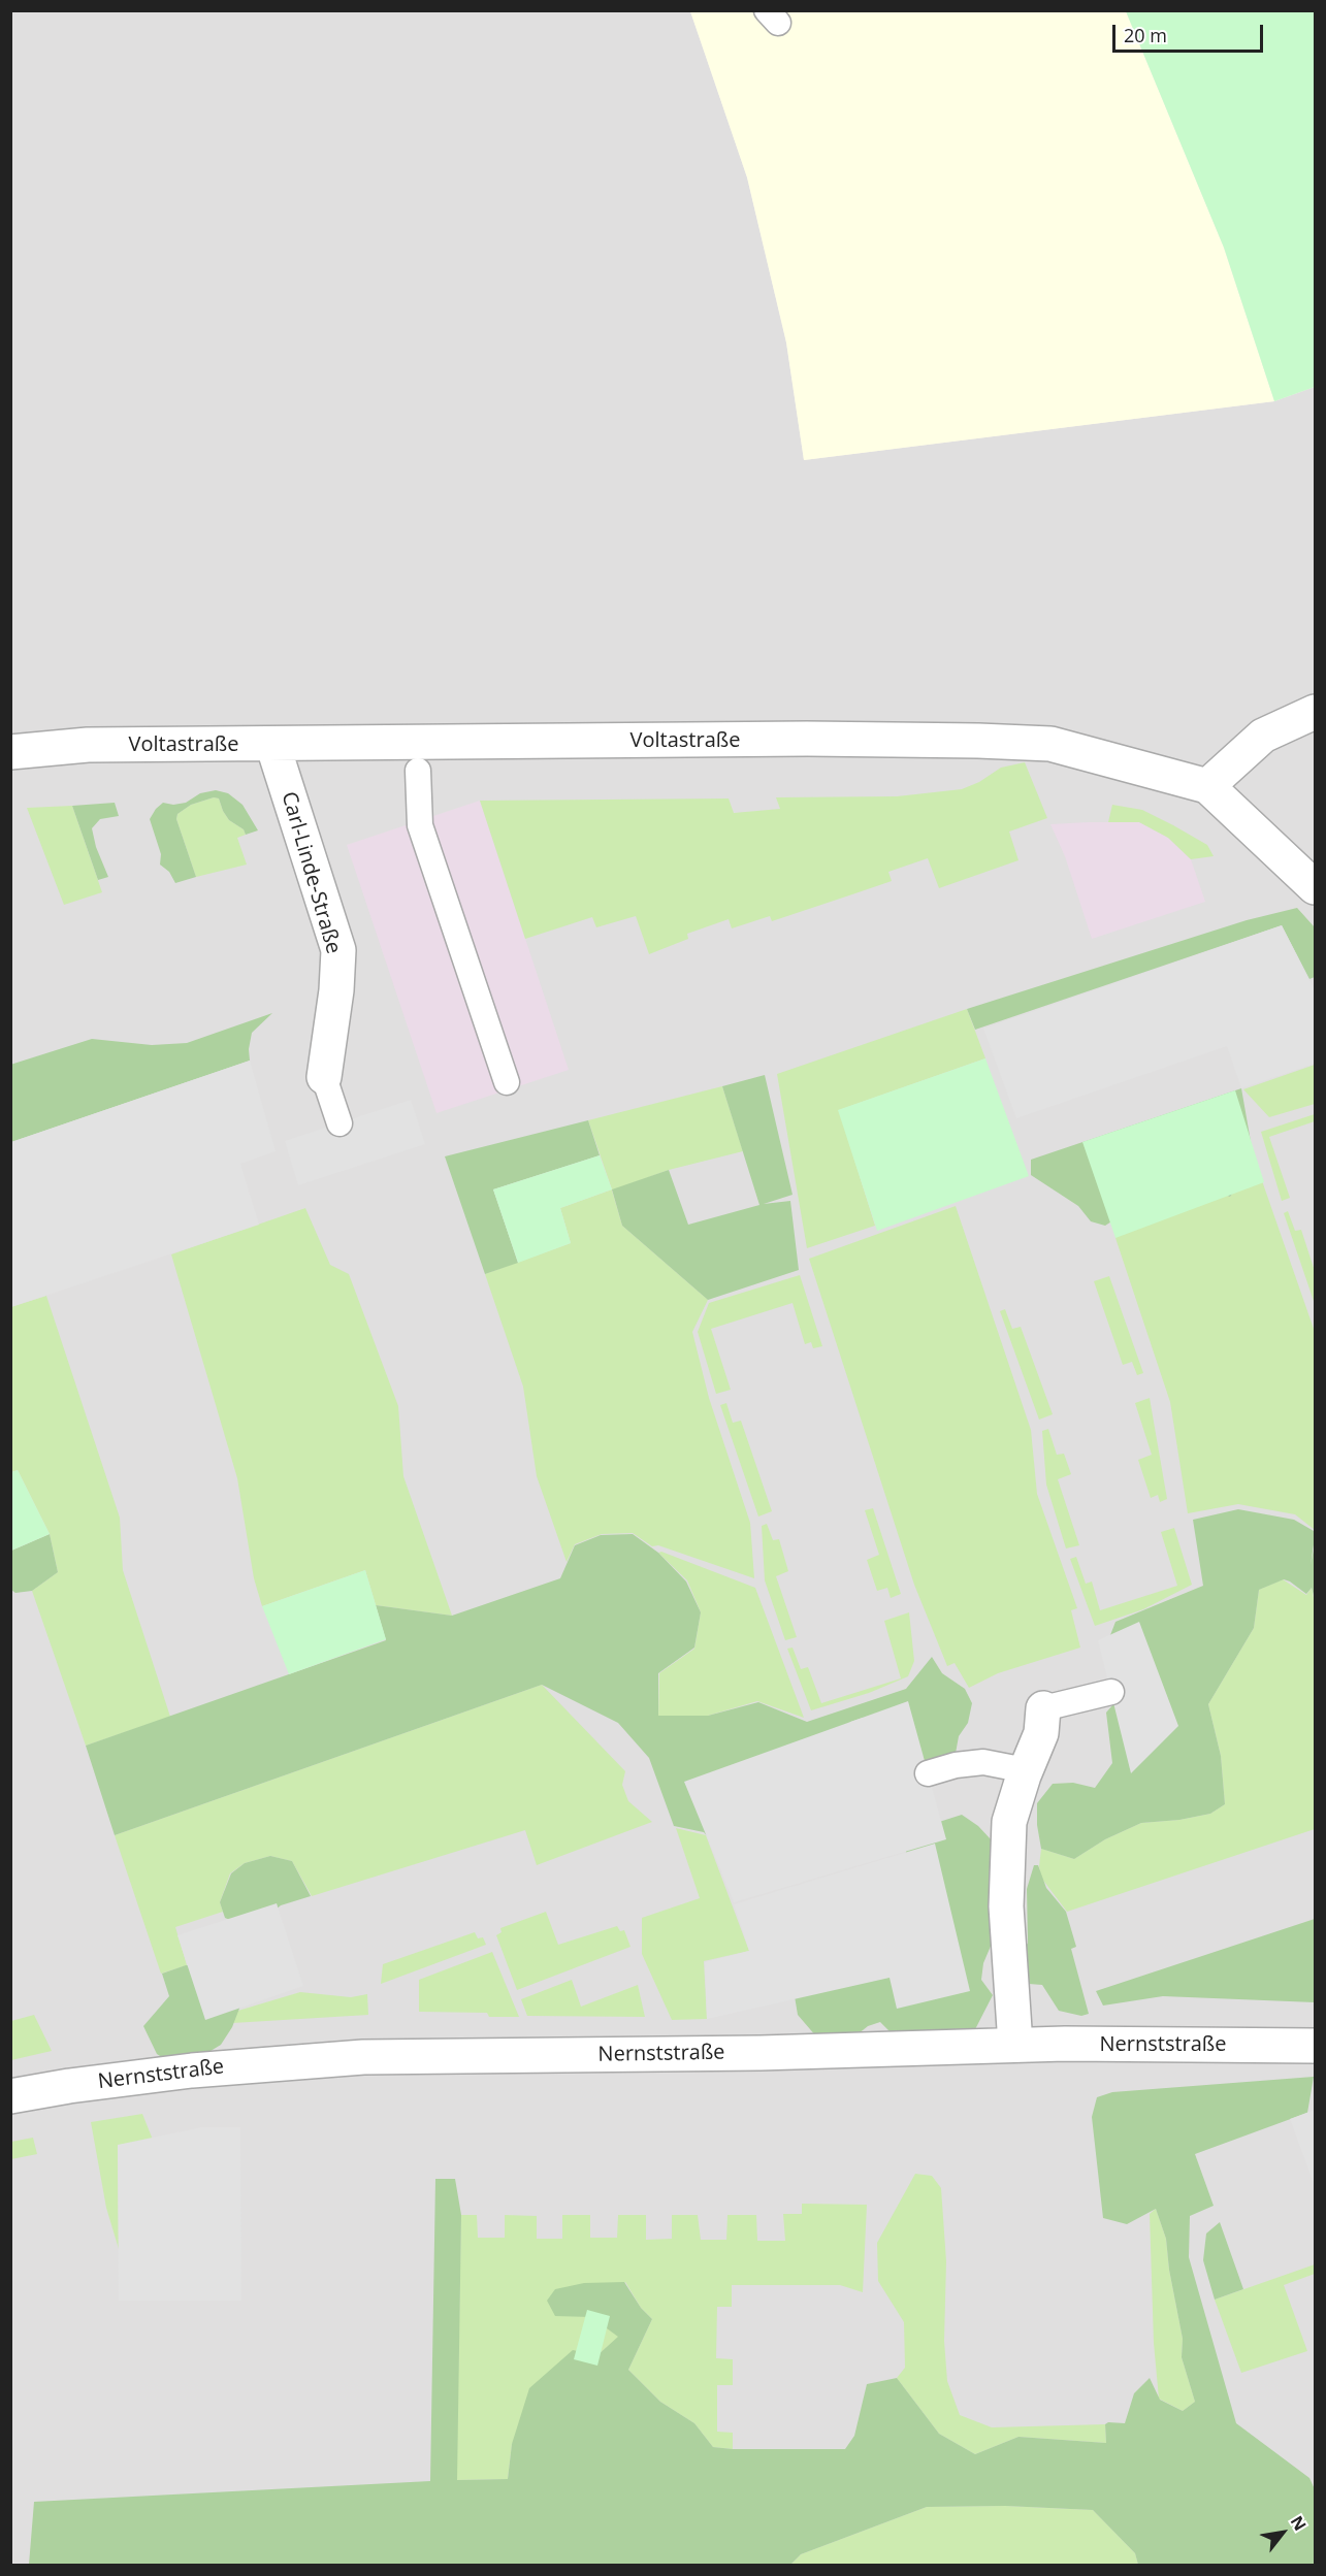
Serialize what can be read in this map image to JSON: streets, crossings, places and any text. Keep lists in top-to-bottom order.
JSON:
{
  "streets": {
    "street": ["Voltastraße", "Carl-Linde-Straße", "Nernststraße"]
  },
  "crossings": [
    ["Voltastraße", "Carl-Linde-Straße"]
  ],
  "scale_bar": "20 m",
  "north": "top right"
}
